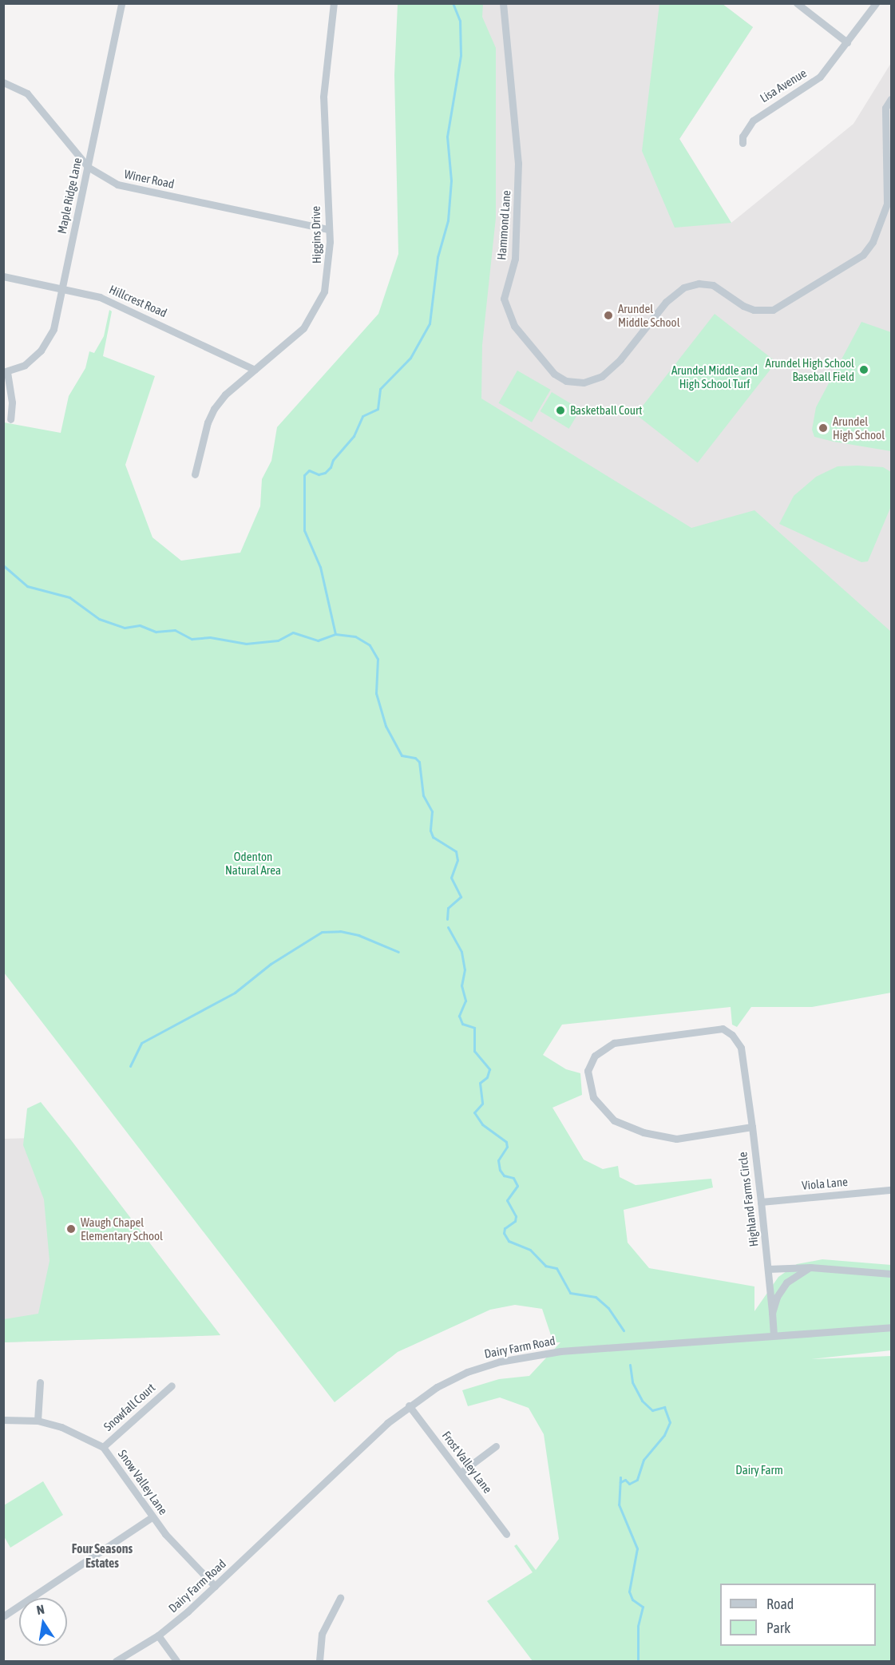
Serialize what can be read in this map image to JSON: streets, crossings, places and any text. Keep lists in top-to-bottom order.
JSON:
{
  "streets": {
    "street": [
      "Lisa Avenue",
      "Winer Road",
      "Maple Ridge Lane",
      "Hammond Lane",
      "Higgins Drive",
      "Hillcrest Road",
      "Viola Lane",
      "Highland Farms Circle",
      "Dairy Farm Road",
      "Snowfall Court",
      "Frost Valley Lane",
      "Snow Valley Lane"
    ]
  },
  "crossings": [
    ["Winer Road", "Maple Ridge Lane"],
    ["Winer Road", "Higgins Drive"],
    ["Maple Ridge Lane", "Hillcrest Road"],
    ["Higgins Drive", "Hillcrest Road"],
    ["Viola Lane", "Highland Farms Circle"],
    ["Highland Farms Circle", "Dairy Farm Road"],
    ["Dairy Farm Road", "Frost Valley Lane"],
    ["Dairy Farm Road", "Snow Valley Lane"],
    ["Snowfall Court", "Snow Valley Lane"]
  ],
  "districts": ["Four Seasons Estates"],
  "parks": ["Arundel Middle and High School Turf", "Odenton Natural Area", "Dairy Farm"],
  "places": [
    "Arundel Middle School",
    "Arundel High School Baseball Field",
    "Basketball Court",
    "Arundel High School",
    "Waugh Chapel Elementary School"
  ],
  "legend": ["Road", "Park"],
  "north": "top"
}
